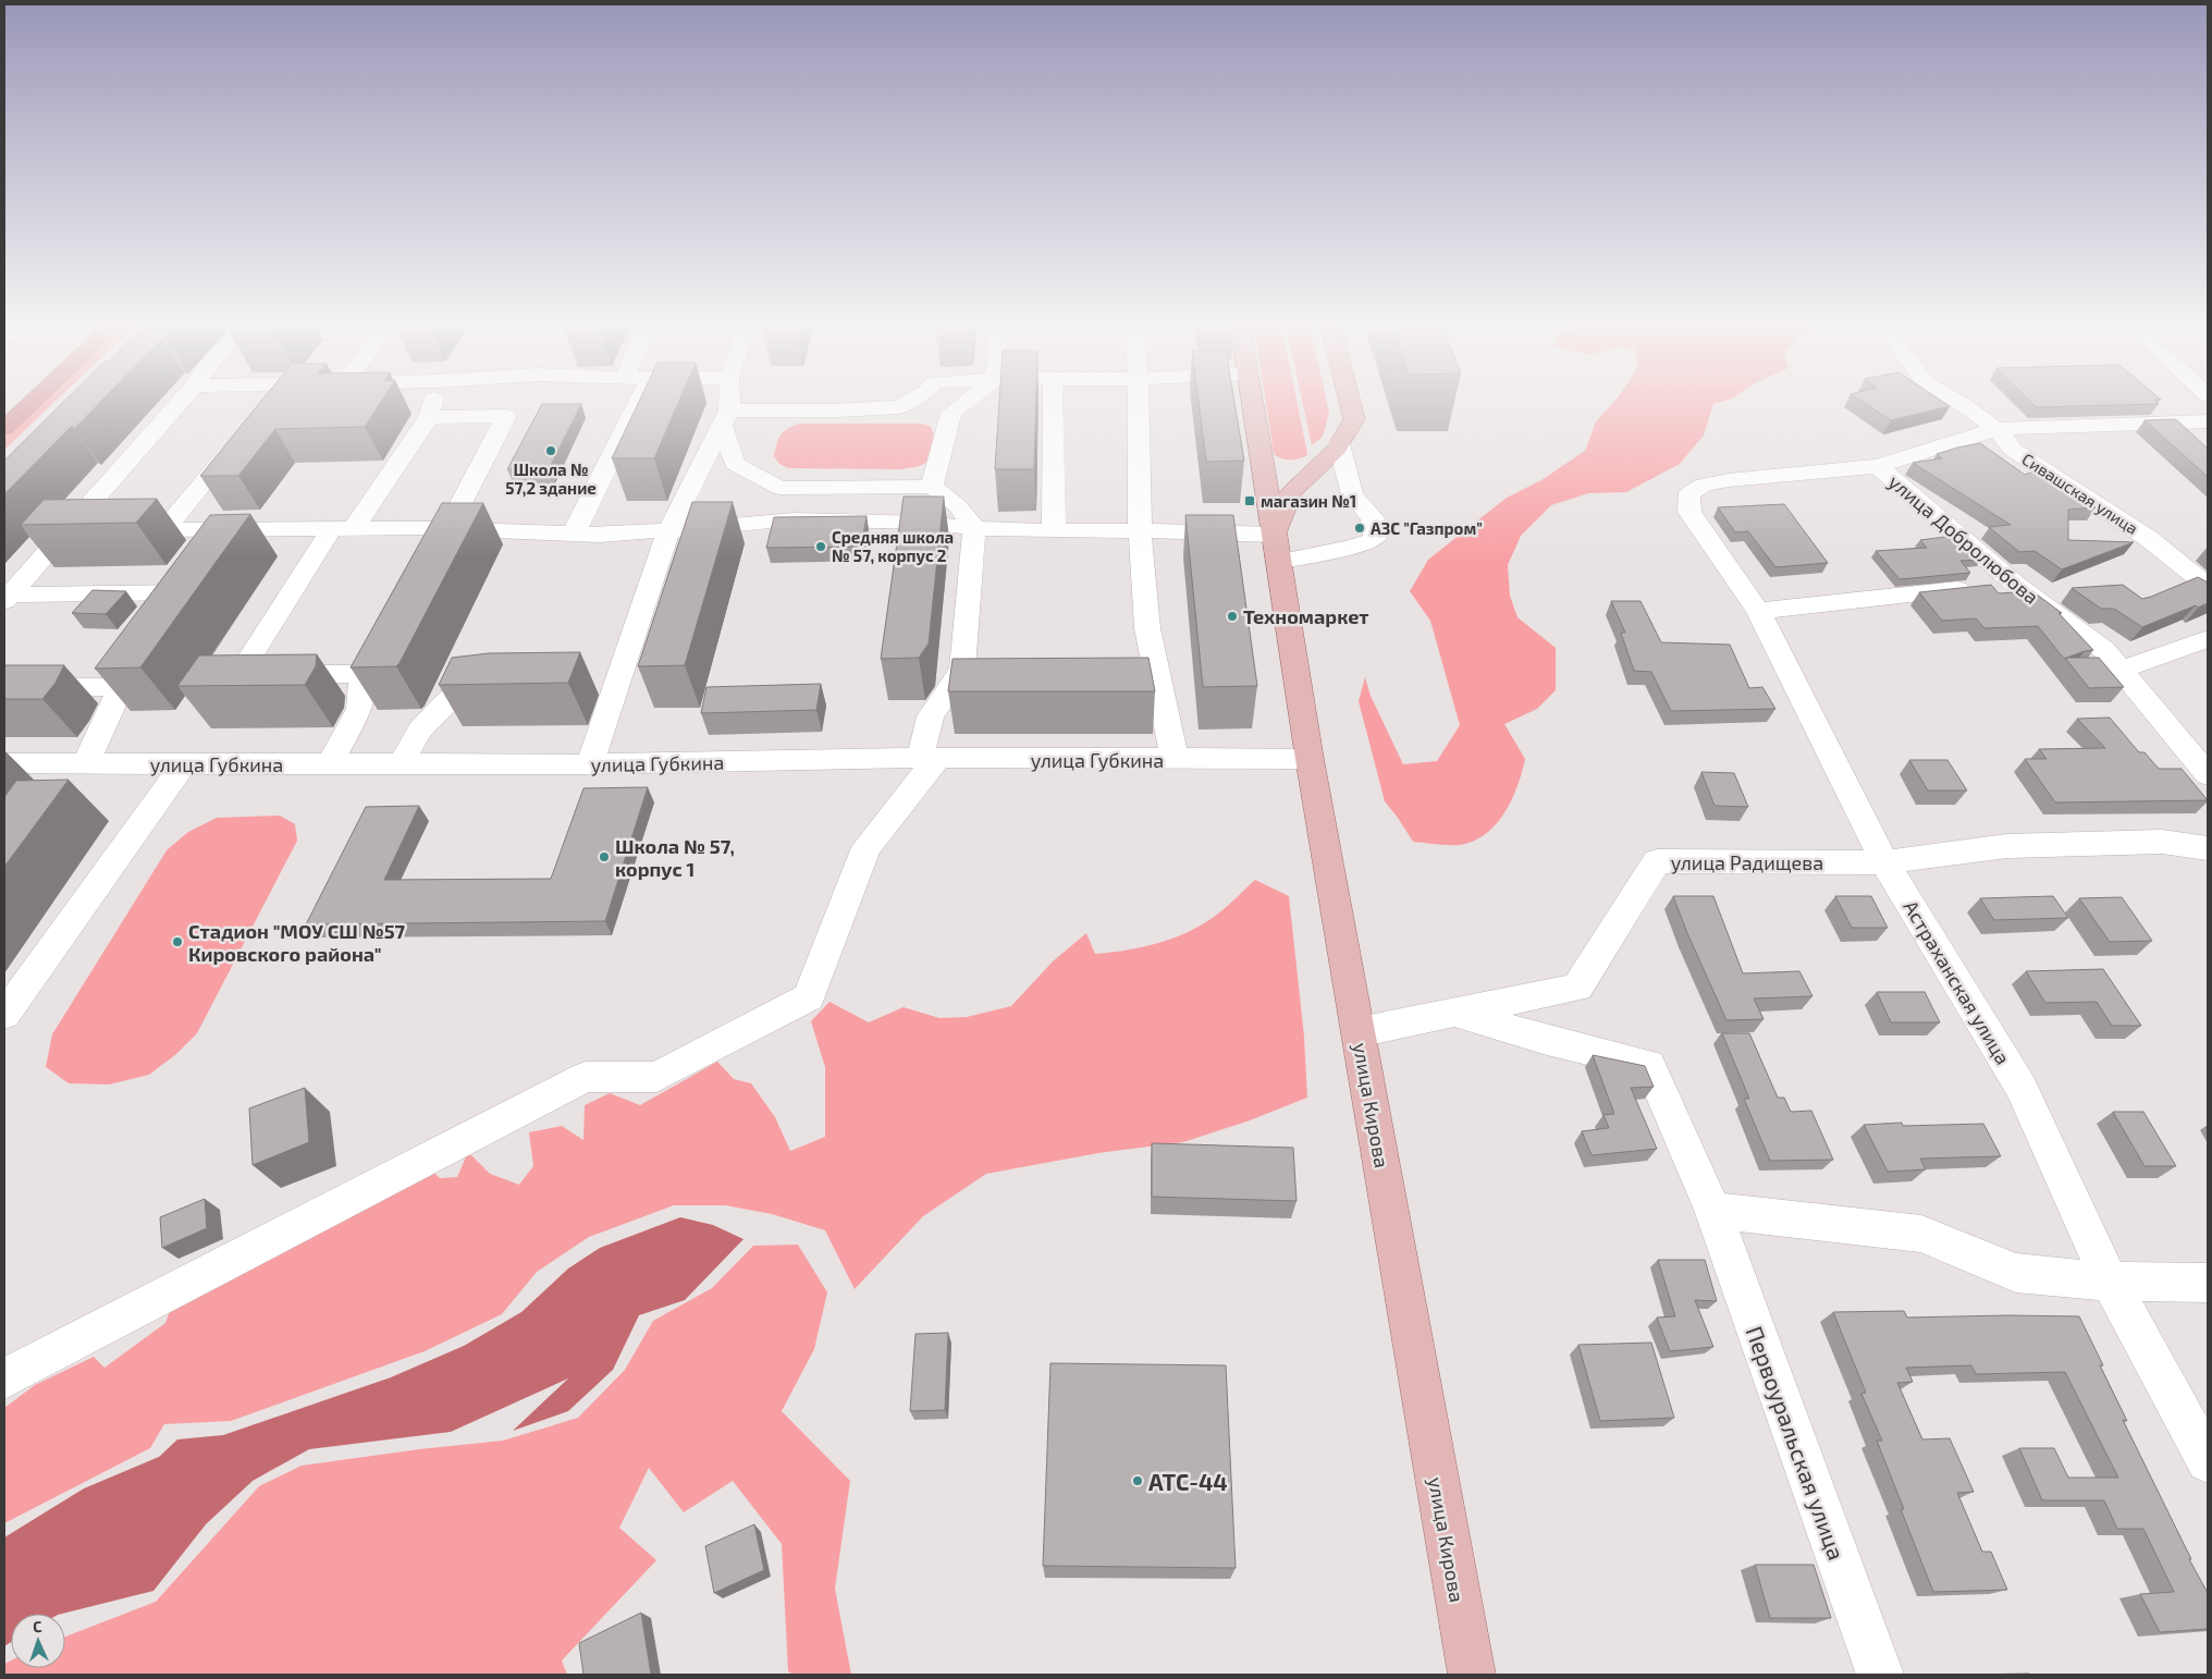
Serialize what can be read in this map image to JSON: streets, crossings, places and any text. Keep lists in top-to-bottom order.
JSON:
{
  "streets": {
    "main road": ["улица Кирова"],
    "street": [
      "Сивашская улица",
      "улица Добролюбова",
      "улица Губкина",
      "улица Радищева",
      "Астраханская улица",
      "Первоуральская улица"
    ]
  },
  "crossings": [
    ["улица Добролюбова", "Астраханская улица"],
    ["улица Губкина", "улица Кирова"],
    ["улица Радищева", "Астраханская улица"],
    ["улица Радищева", "улица Кирова"],
    ["улица Радищева", "Первоуральская улица"]
  ],
  "places": {
    "other": [
      "Школа № 57,2 здание",
      "АЗС \"Газпром\"",
      "Средняя школа № 57, корпус 2",
      "Техномаркет",
      "Школа № 57, корпус 1",
      "Стадион \"МОУ СШ №57 Кировского района\"",
      "АТС-44"
    ],
    "transit": ["магазин №1"]
  },
  "north": "top"
}
